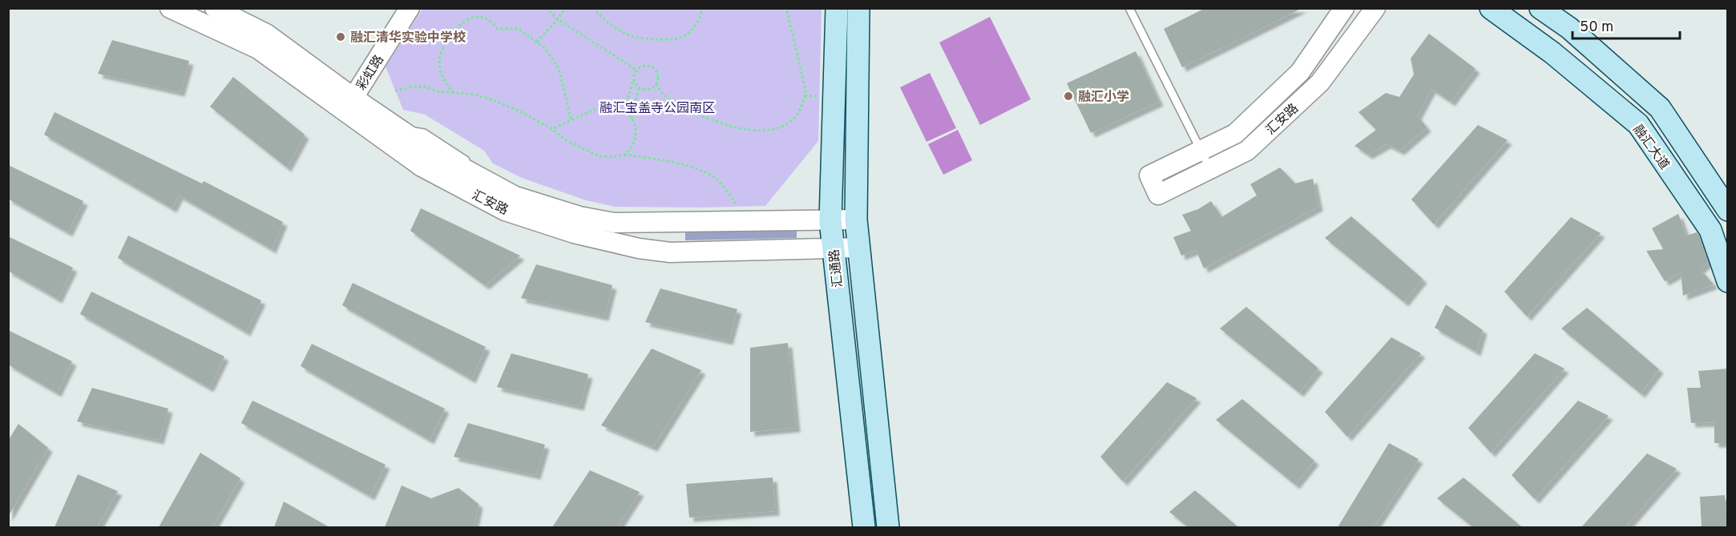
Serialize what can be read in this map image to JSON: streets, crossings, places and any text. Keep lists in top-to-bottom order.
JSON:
{
  "streets": {
    "main road": ["融汇大道", "汇通路"],
    "street": ["彩虹路", "汇安路"]
  },
  "crossings": [
    ["彩虹路", "汇安路"],
    ["汇安路", "汇通路"]
  ],
  "parks": ["融汇宝盖寺公园南区"],
  "places": ["融汇清华实验中学校", "融汇小学"],
  "scale_bar": "50 m"
}
